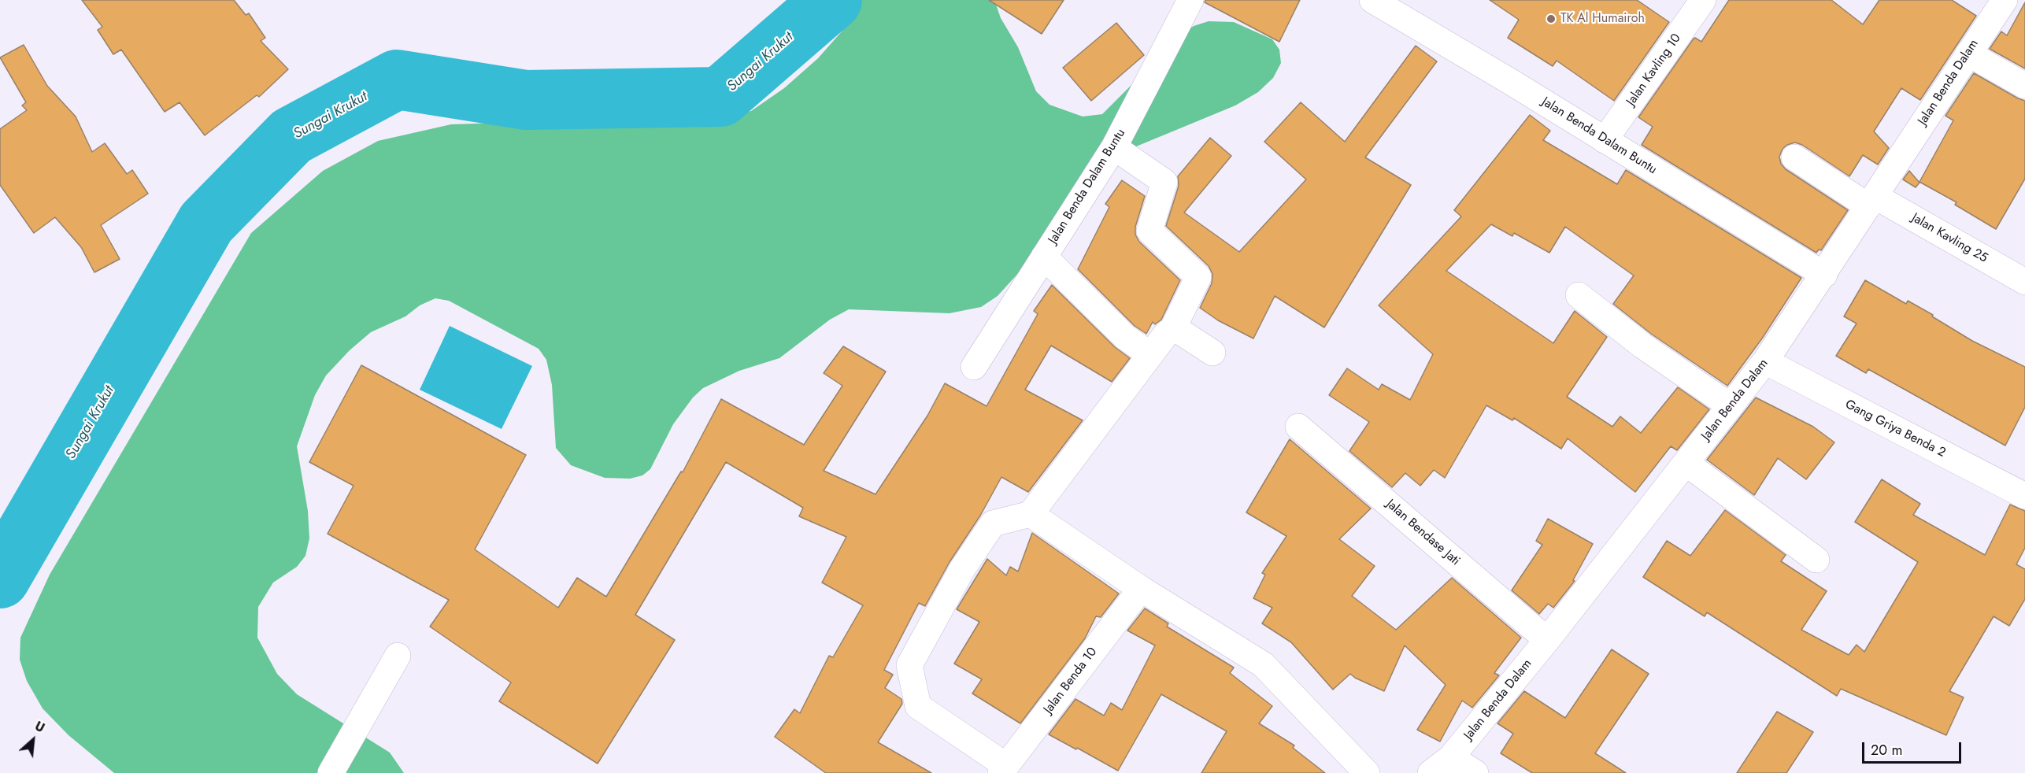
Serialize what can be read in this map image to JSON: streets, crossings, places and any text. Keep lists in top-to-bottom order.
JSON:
{
  "streets": {
    "street": [
      "Jalan Kavling 10",
      "Jalan Benda Dalam",
      "Jalan Benda Dalam Buntu",
      "Jalan Kavling 25",
      "Gang Griya Benda 2",
      "Jalan Bendase Jati",
      "Jalan Benda 10"
    ]
  },
  "crossings": [
    ["Jalan Kavling 10", "Jalan Benda Dalam Buntu"],
    ["Jalan Benda Dalam", "Jalan Benda Dalam Buntu"],
    ["Jalan Benda Dalam", "Jalan Kavling 25"],
    ["Jalan Benda Dalam", "Gang Griya Benda 2"],
    ["Jalan Benda Dalam", "Jalan Bendase Jati"]
  ],
  "water": ["Sungai Krukut"],
  "places": ["TK Al Humairoh"],
  "scale_bar": "20 m",
  "north": "top right"
}
